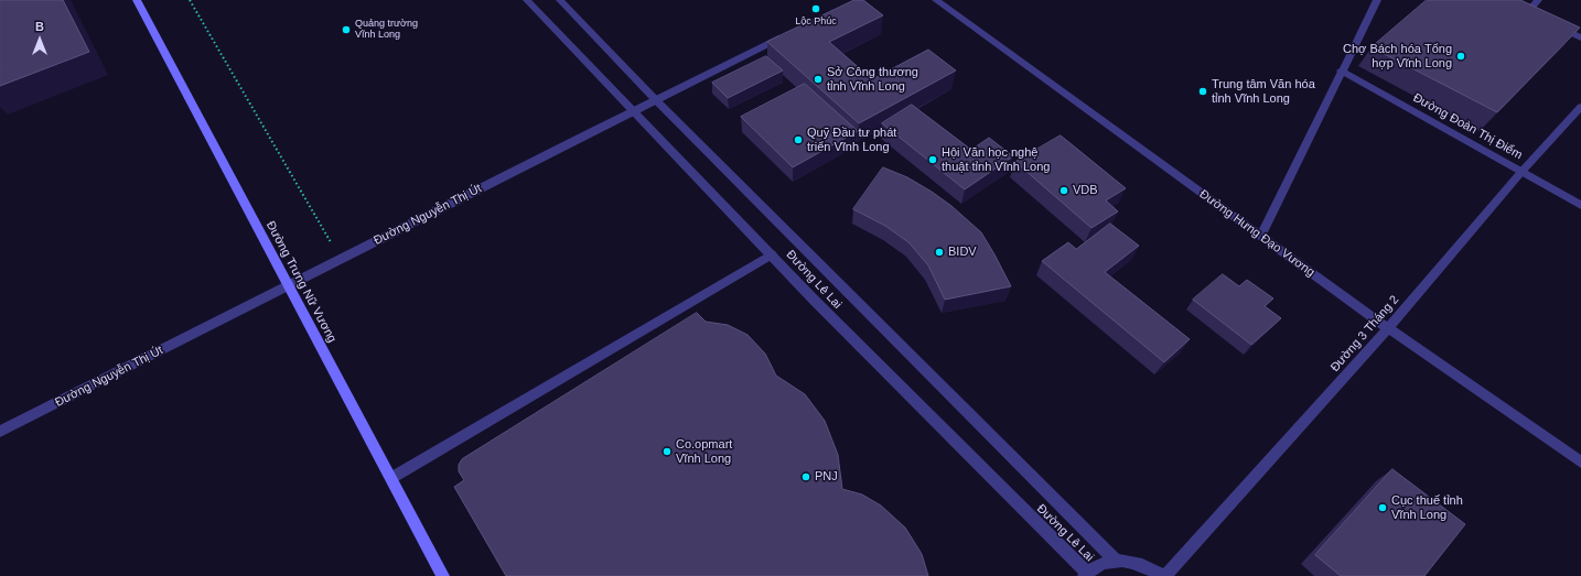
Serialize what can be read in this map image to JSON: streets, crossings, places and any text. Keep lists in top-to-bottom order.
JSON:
{
  "streets": {
    "main road": ["Đường Trưng Nữ Vương"],
    "street": [
      "Đường Đoàn Thị Điểm",
      "Đường Nguyễn Thị Út",
      "Đường Hưng Đạo Vương",
      "Đường Lê Lai",
      "Đường 3 Tháng 2"
    ]
  },
  "crossings": [
    ["Đường Đoàn Thị Điểm", "Đường 3 Tháng 2"],
    ["Đường Nguyễn Thị Út", "Đường Lê Lai"],
    ["Đường Nguyễn Thị Út", "Đường Trưng Nữ Vương"],
    ["Đường Hưng Đạo Vương", "Đường 3 Tháng 2"]
  ],
  "places": [
    "Lộc Phúc",
    "Quảng trường Vĩnh Long",
    "Chợ Bách hóa Tổng hợp Vĩnh Long",
    "Sở Công thương tỉnh Vĩnh Long",
    "Trung tâm Văn hóa tỉnh Vĩnh Long",
    "Quỹ Đầu tư phát triển Vĩnh Long",
    "Hội Văn học nghệ thuật tỉnh Vĩnh Long",
    "VDB",
    "BIDV",
    "Co.opmart Vĩnh Long",
    "PNJ",
    "Cục thuế tỉnh Vĩnh Long"
  ],
  "north": "top"
}
